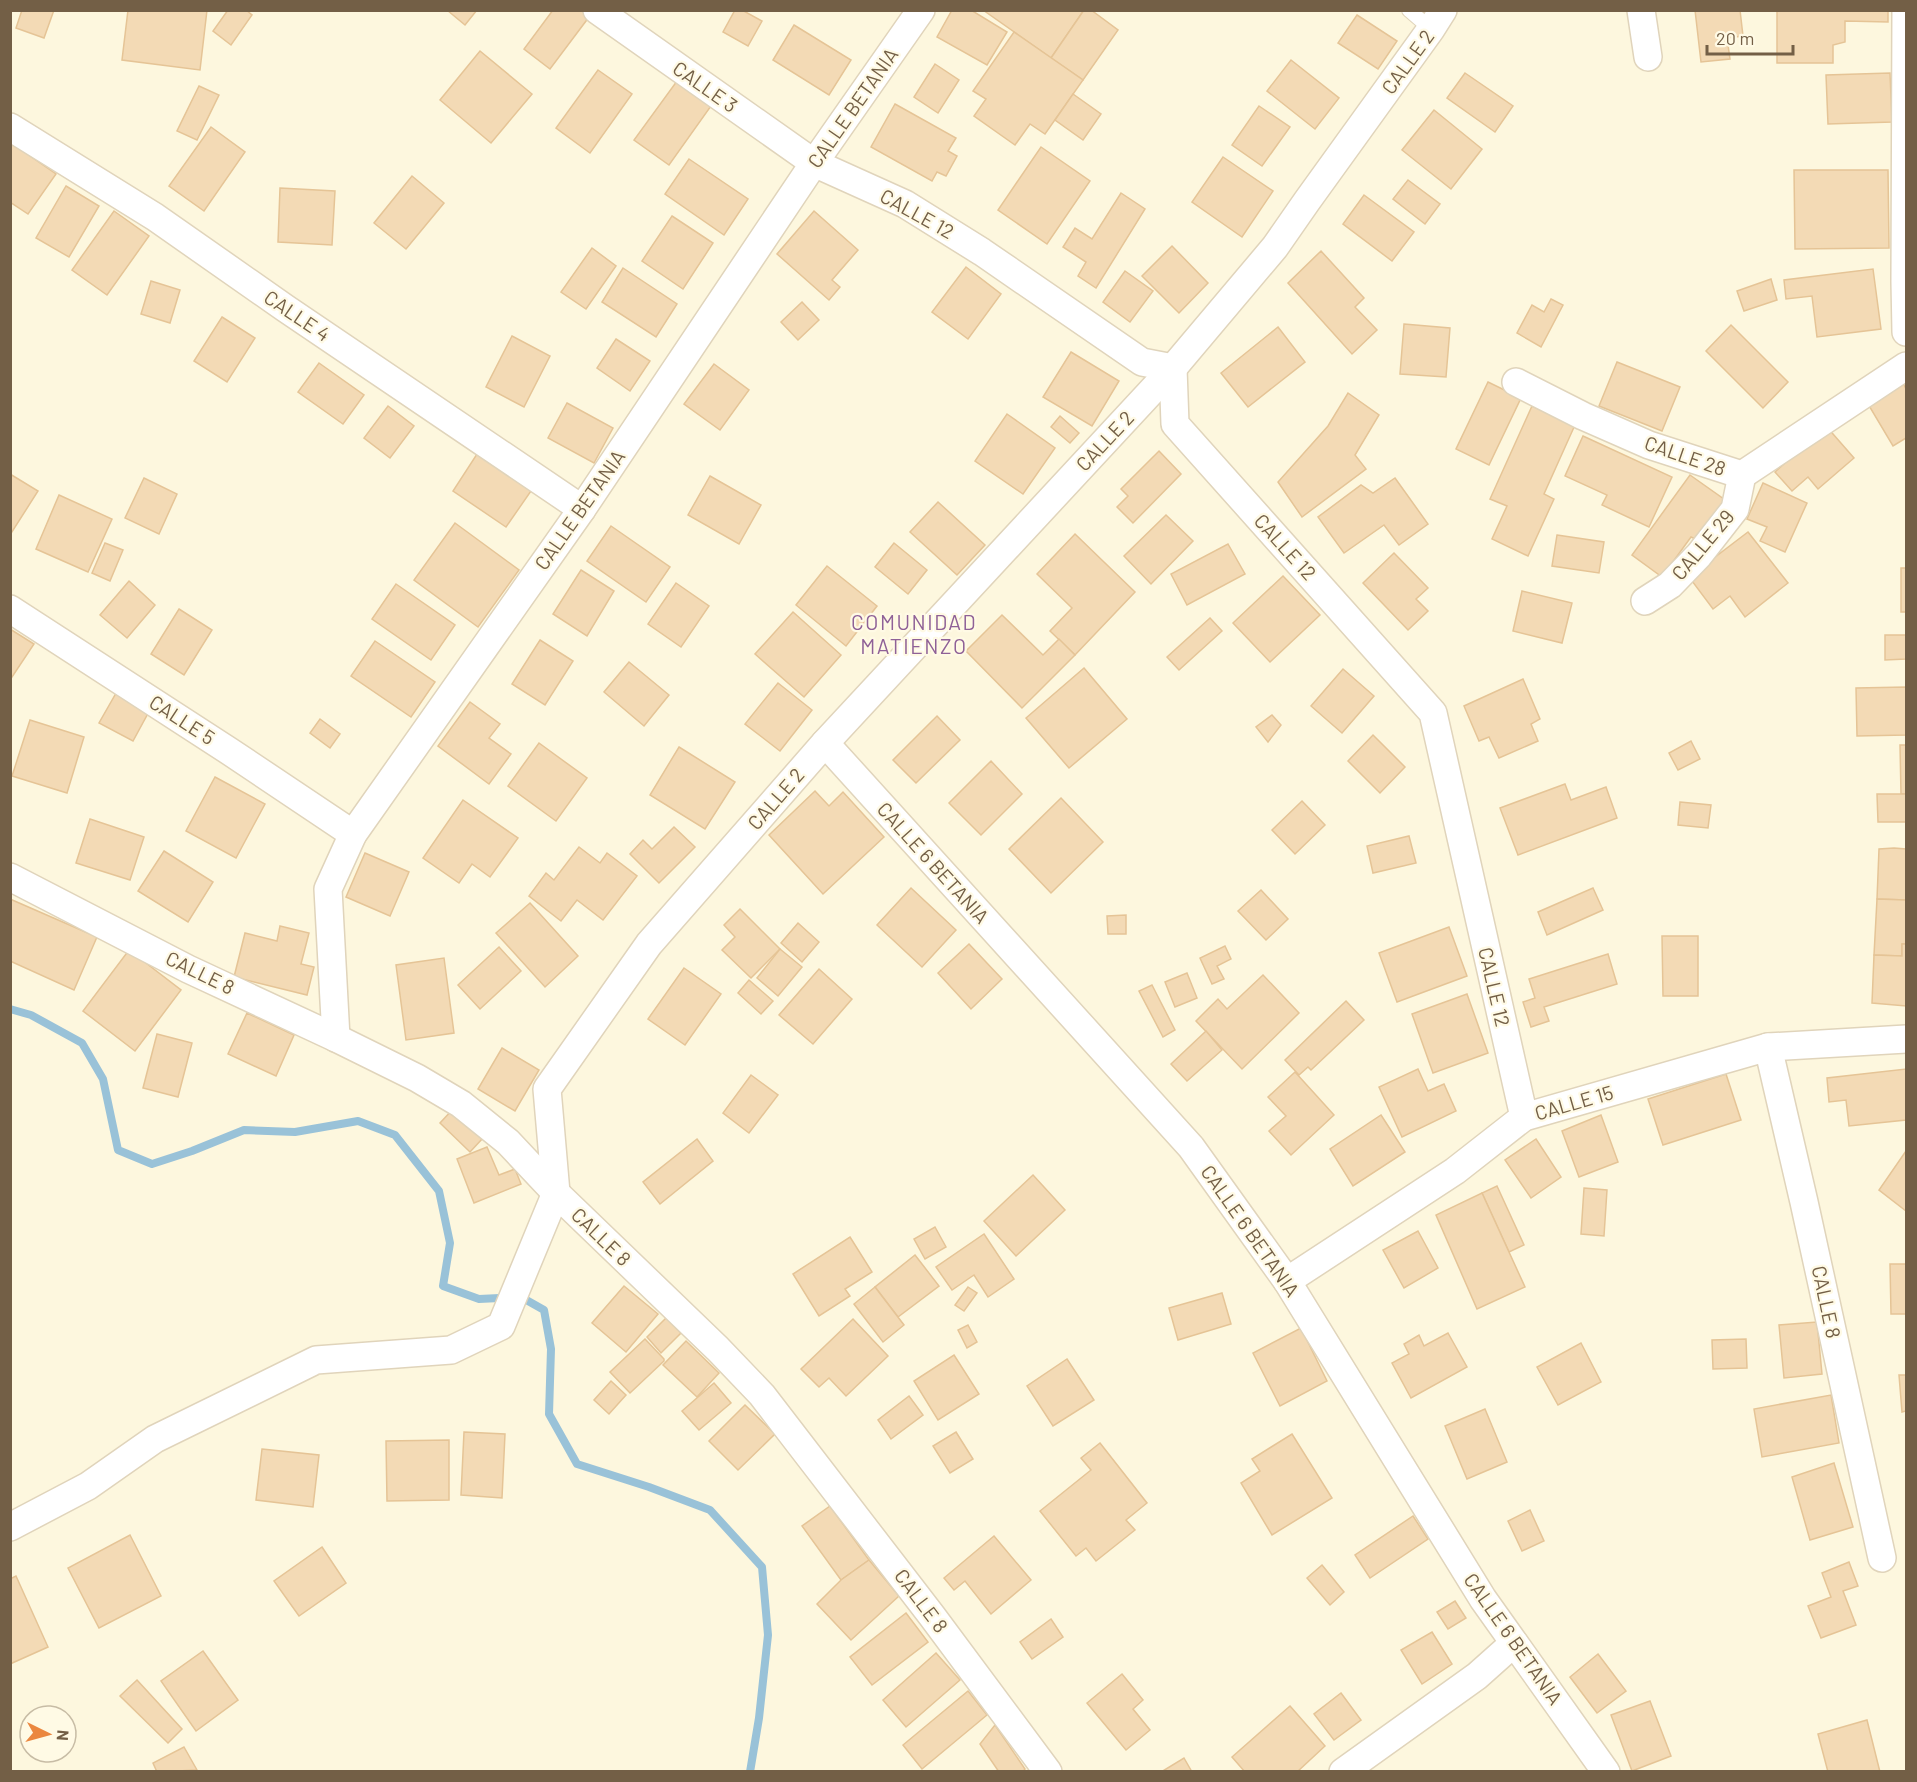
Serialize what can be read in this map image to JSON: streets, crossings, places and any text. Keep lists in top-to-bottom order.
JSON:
{
  "streets": {
    "street": [
      "CALLE 2",
      "CALLE 3",
      "CALLE BETANIA",
      "CALLE 12",
      "CALLE 4",
      "CALLE 28",
      "CALLE 29",
      "CALLE 5",
      "CALLE 6 BETANIA",
      "CALLE 8",
      "CALLE 15"
    ]
  },
  "crossings": [
    ["CALLE 2", "CALLE 12"],
    ["CALLE 2", "CALLE 6 BETANIA"],
    ["CALLE 2", "CALLE 8"],
    ["CALLE 3", "CALLE BETANIA"],
    ["CALLE 3", "CALLE 12"],
    ["CALLE BETANIA", "CALLE 12"],
    ["CALLE BETANIA", "CALLE 4"],
    ["CALLE BETANIA", "CALLE 5"],
    ["CALLE BETANIA", "CALLE 8"],
    ["CALLE 12", "CALLE 15"],
    ["CALLE 28", "CALLE 29"],
    ["CALLE 6 BETANIA", "CALLE 15"],
    ["CALLE 8", "CALLE 15"]
  ],
  "districts": ["COMUNIDAD MATIENZO"],
  "scale_bar": "20 m",
  "north": "right"
}
